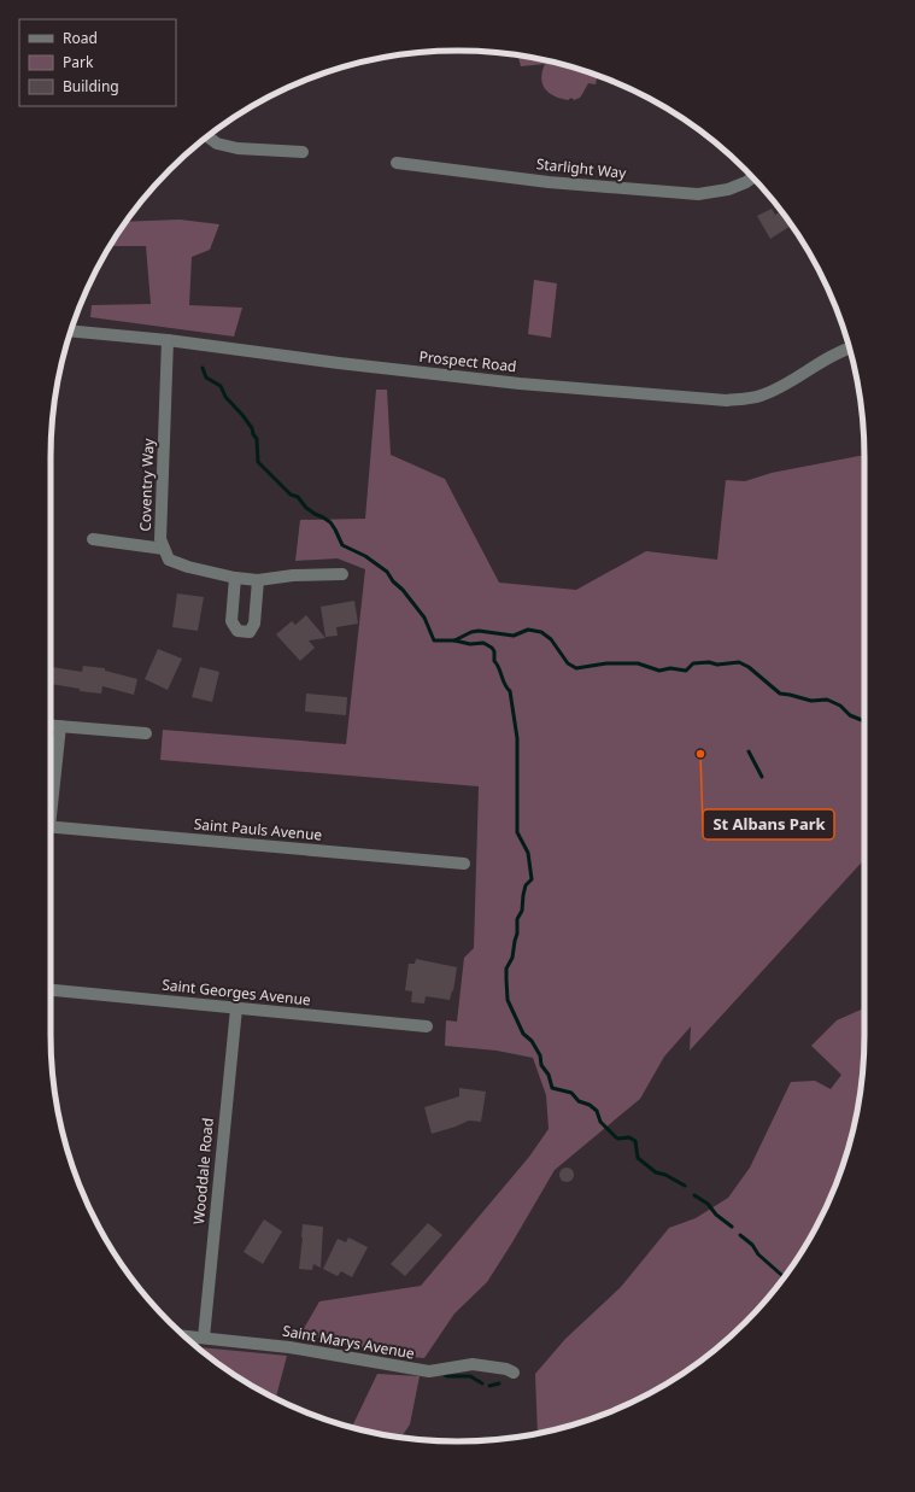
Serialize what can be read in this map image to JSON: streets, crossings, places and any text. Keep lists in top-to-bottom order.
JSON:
{
  "streets": {
    "street": [
      "Starlight Way",
      "Prospect Road",
      "Coventry Way",
      "Saint Pauls Avenue",
      "Saint Georges Avenue",
      "Wooddale Road",
      "Saint Marys Avenue"
    ]
  },
  "crossings": [
    ["Prospect Road", "Coventry Way"],
    ["Saint Georges Avenue", "Wooddale Road"],
    ["Wooddale Road", "Saint Marys Avenue"]
  ],
  "places": ["St Albans Park"],
  "legend": ["Road", "Park", "Building"]
}
